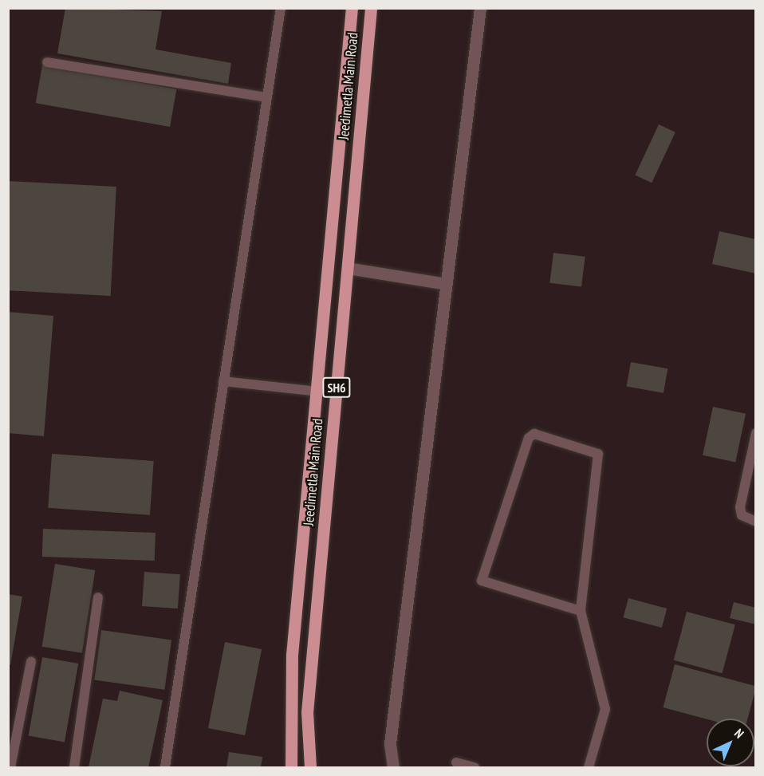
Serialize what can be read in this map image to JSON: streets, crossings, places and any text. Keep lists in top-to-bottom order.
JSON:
{
  "streets": {
    "main road": ["Jeedimetla Main Road", "SH6"]
  },
  "north": "top right"
}
